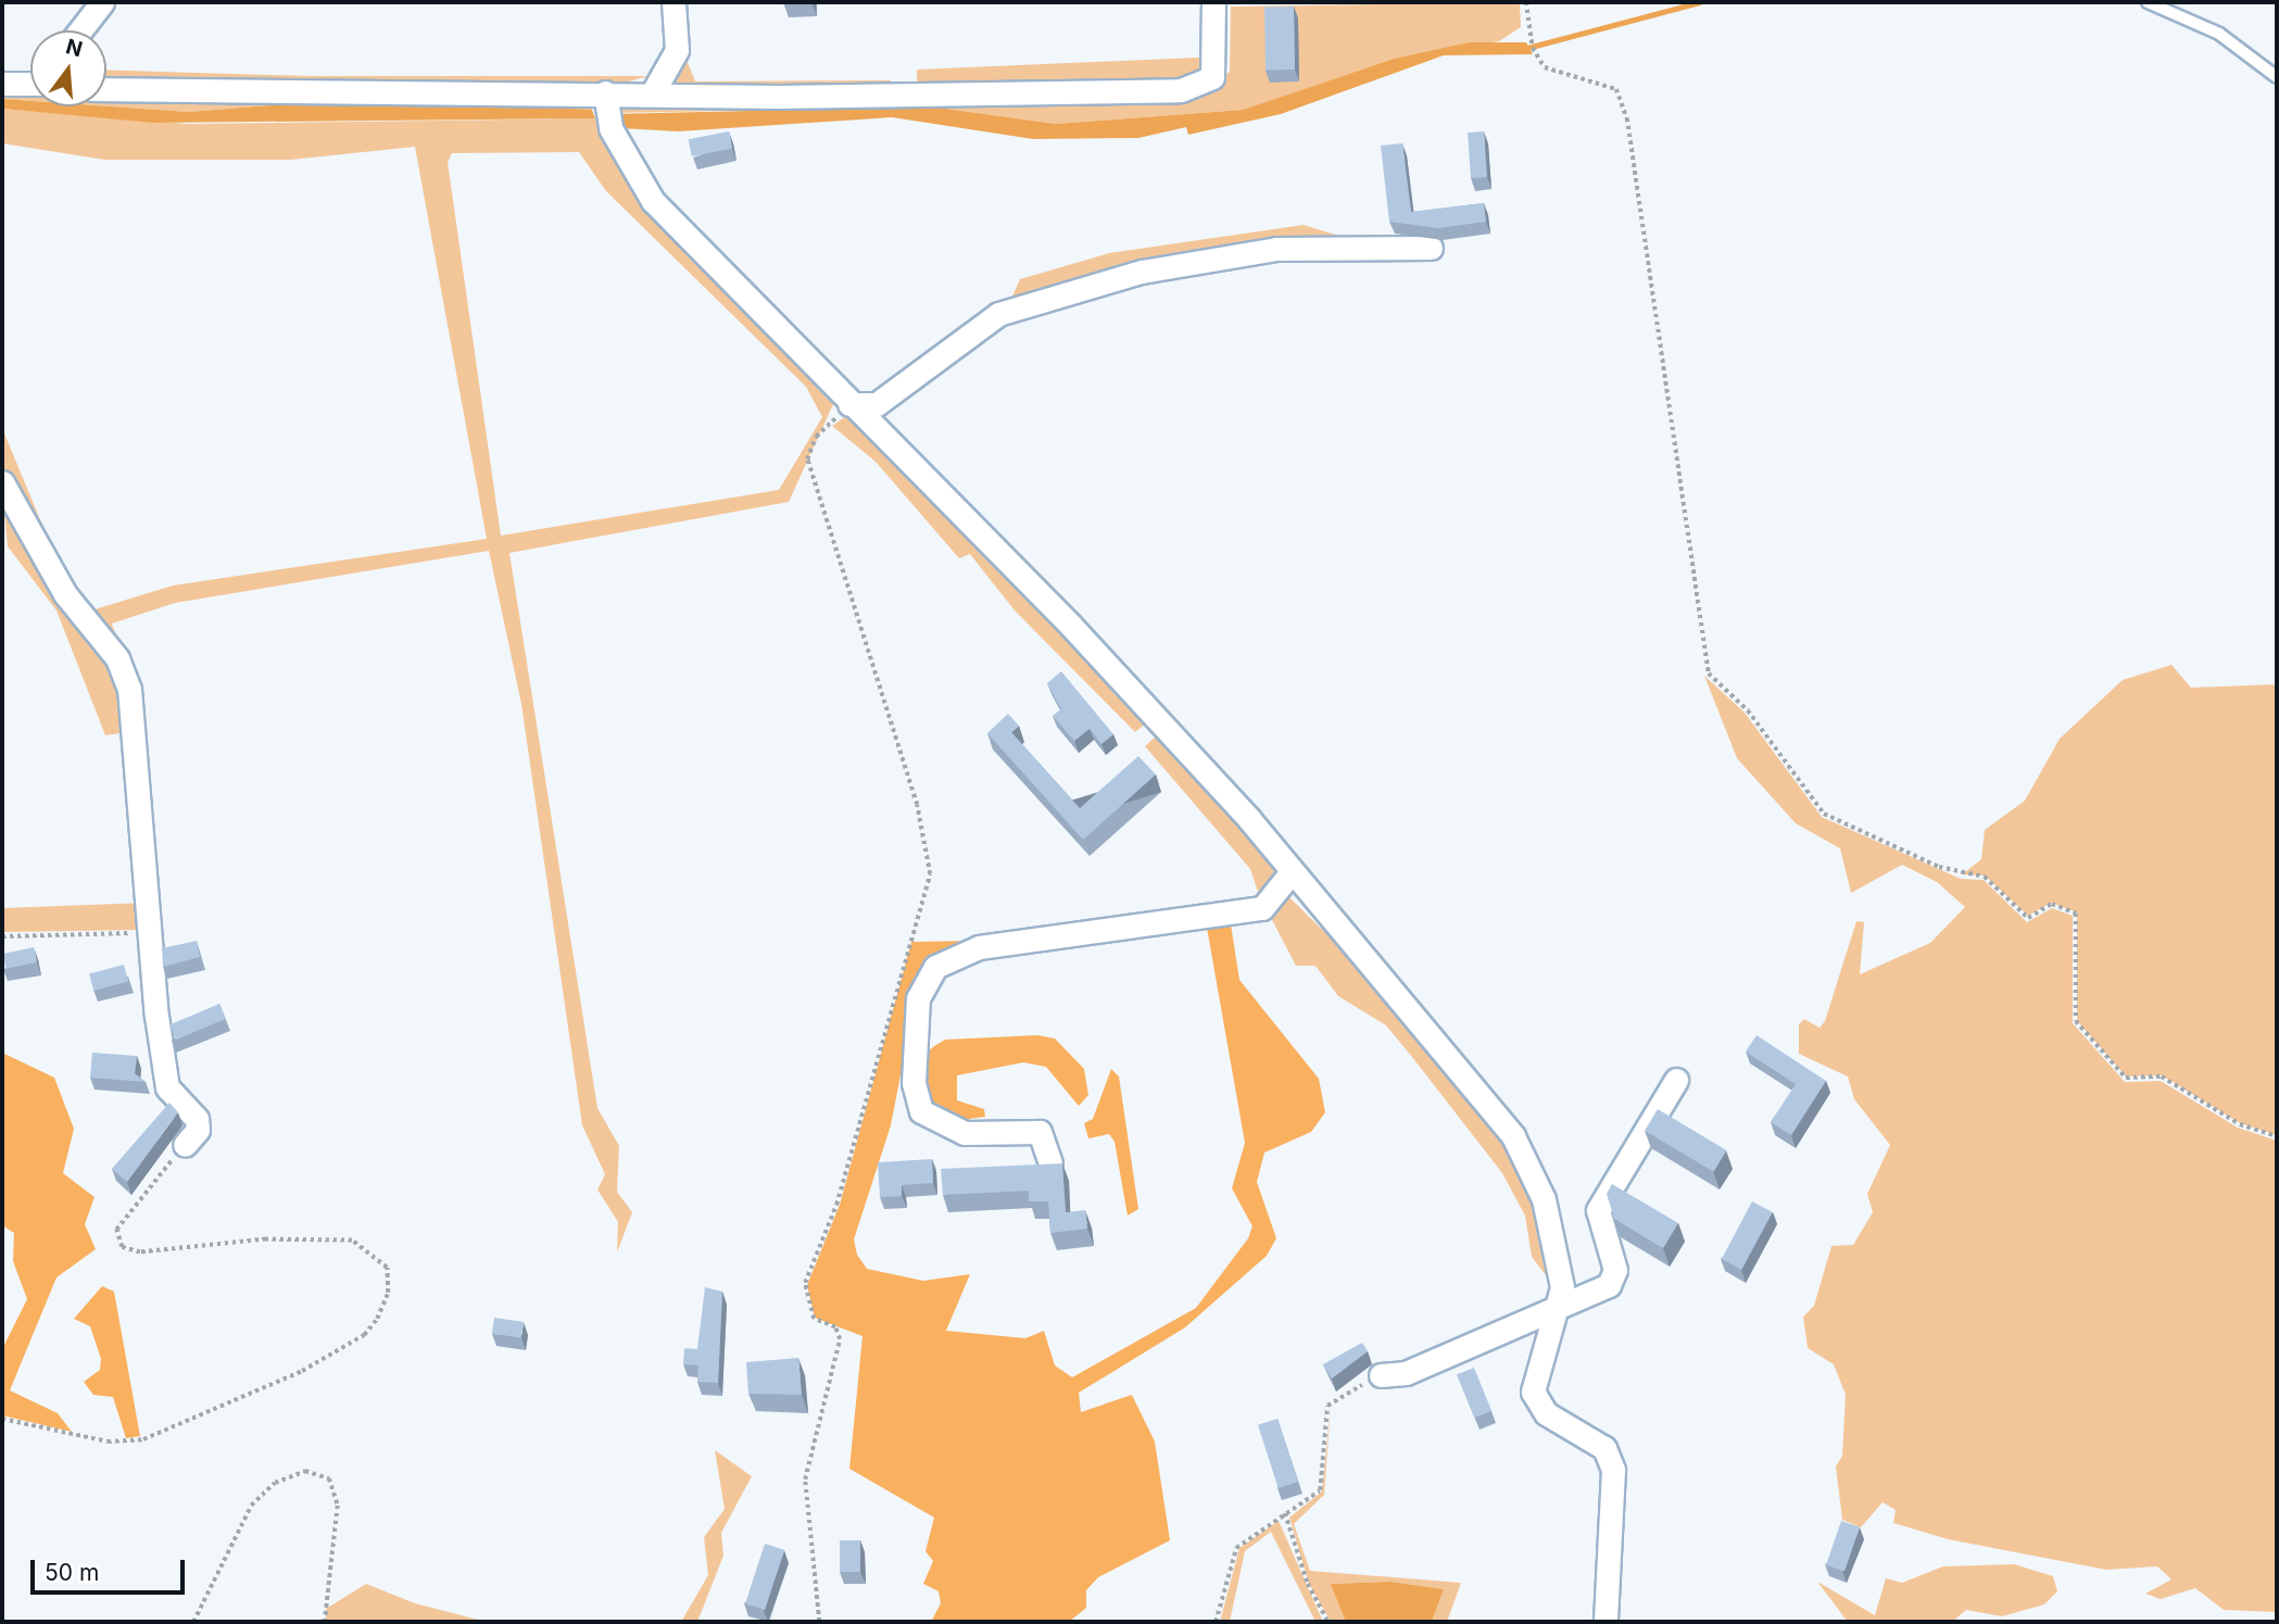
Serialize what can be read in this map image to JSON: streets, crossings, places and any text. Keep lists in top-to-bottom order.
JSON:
{
  "scale_bar": "50 m",
  "north": "top"
}
